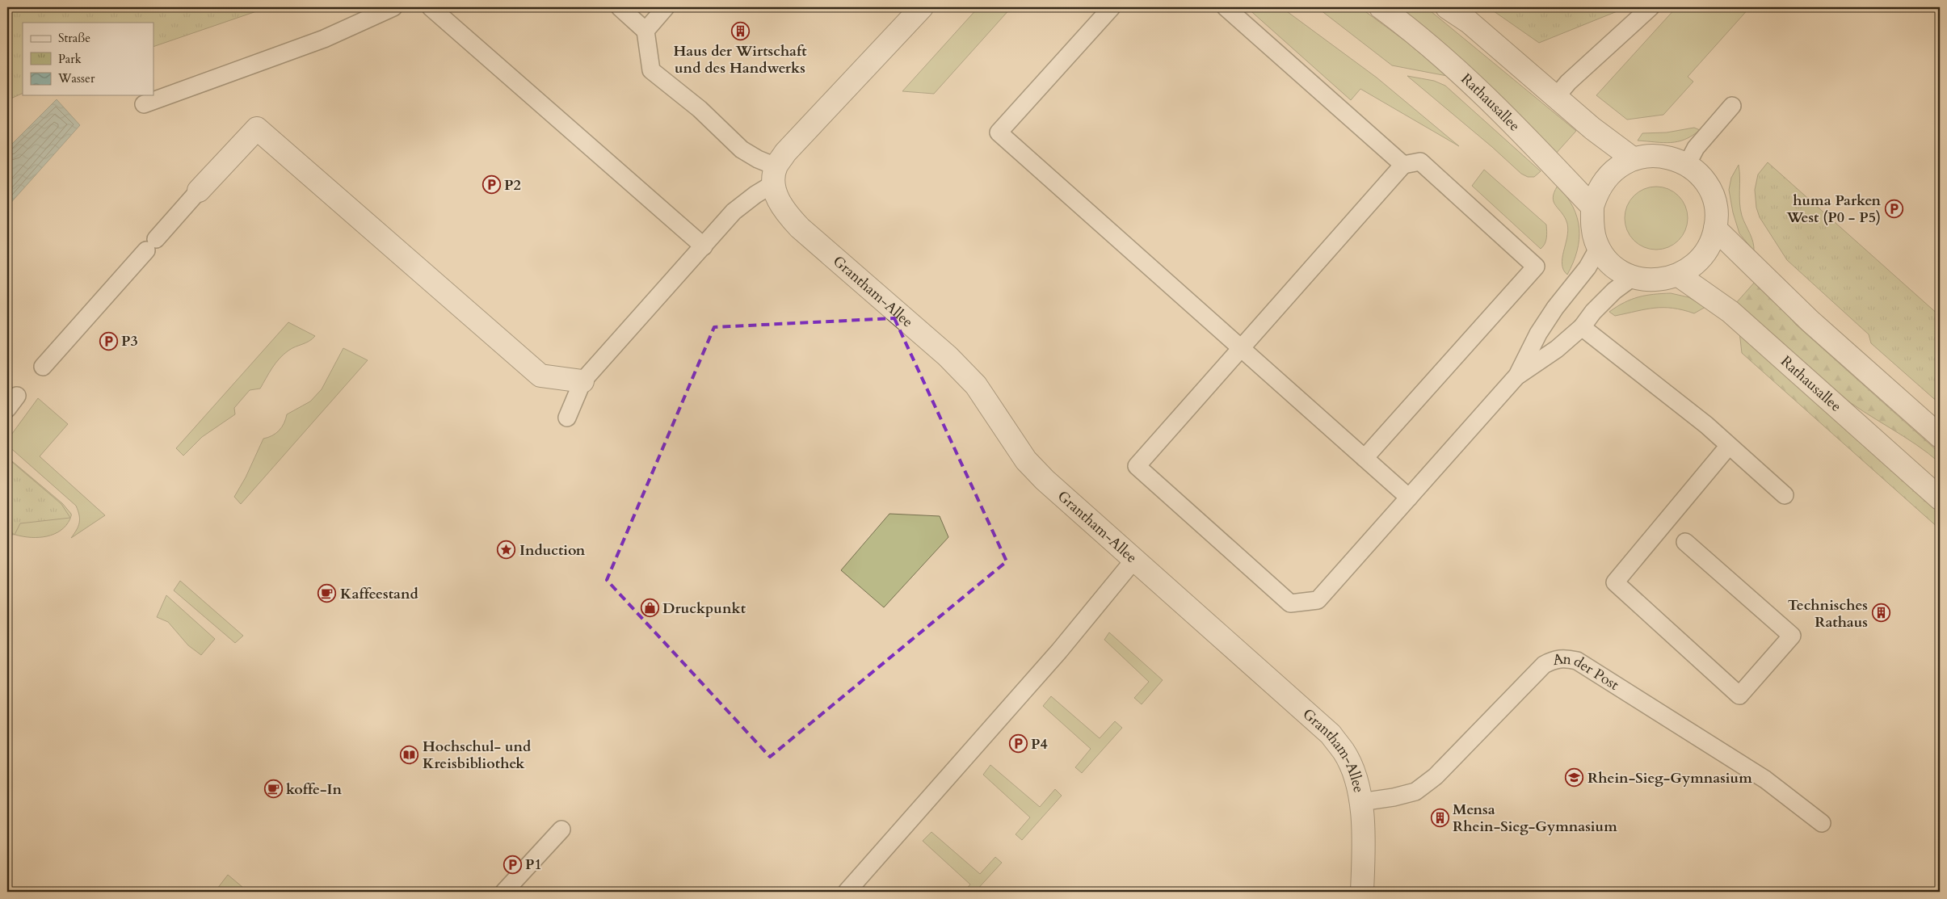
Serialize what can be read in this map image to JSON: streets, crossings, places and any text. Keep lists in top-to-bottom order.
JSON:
{
  "streets": {
    "street": ["Rathausallee", "Grantham-Allee"],
    "lane": ["An der Post"]
  },
  "crossings": [
    ["Grantham-Allee", "An der Post"]
  ],
  "places": {
    "building": ["Haus der Wirtschaft und des Handwerks", "Technisches Rathaus", "Mensa Rhein-Sieg-Gymnasium"],
    "parking": [
      "P2",
      "huma Parken West (P0 - P5)",
      "P3",
      "P4",
      "P1"
    ],
    "place": ["Induction"],
    "cafe": ["Kaffeestand", "koffe-In"],
    "shop": ["Druckpunkt"],
    "library": ["Hochschul- und Kreisbibliothek"],
    "school or university": ["Rhein-Sieg-Gymnasium"]
  },
  "legend": ["Straße", "Park", "Wasser"]
}
